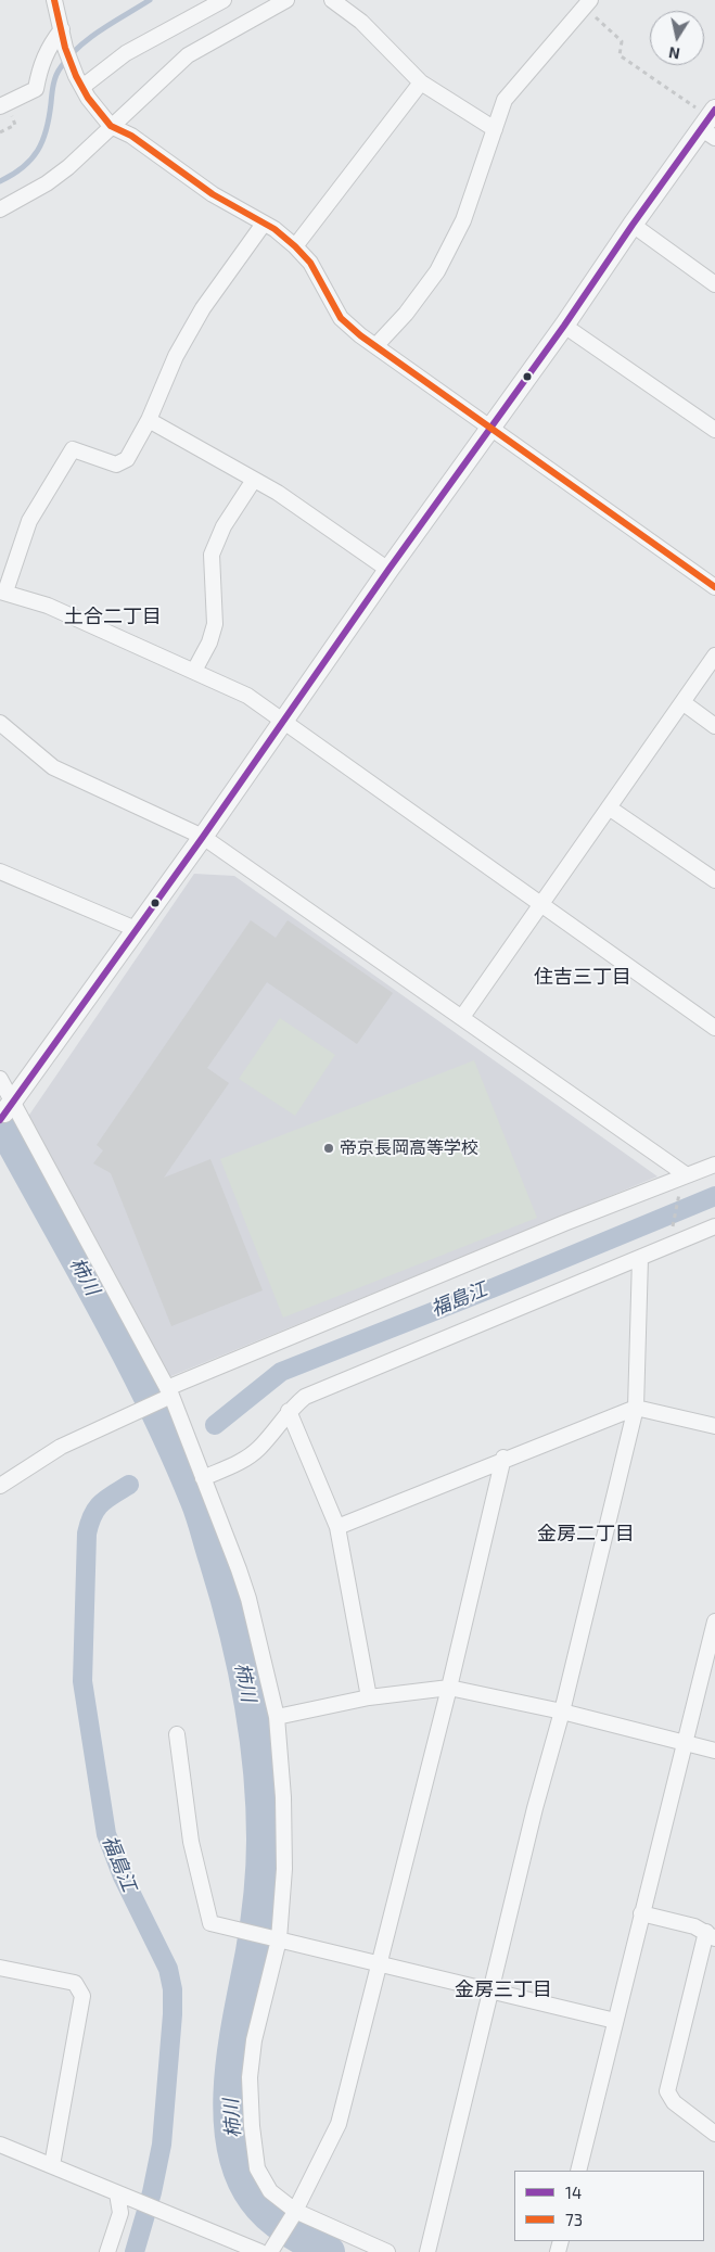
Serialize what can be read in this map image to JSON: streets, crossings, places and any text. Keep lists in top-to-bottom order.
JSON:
{
  "districts": [
    "土合二丁目",
    "住吉三丁目",
    "金房二丁目",
    "金房三丁目"
  ],
  "water": ["柿川", "福島江"],
  "places": ["帝京長岡高等学校"],
  "lines": ["transit line 73", "transit line 14"],
  "legend": ["14", "73"],
  "north": "bottom"
}
